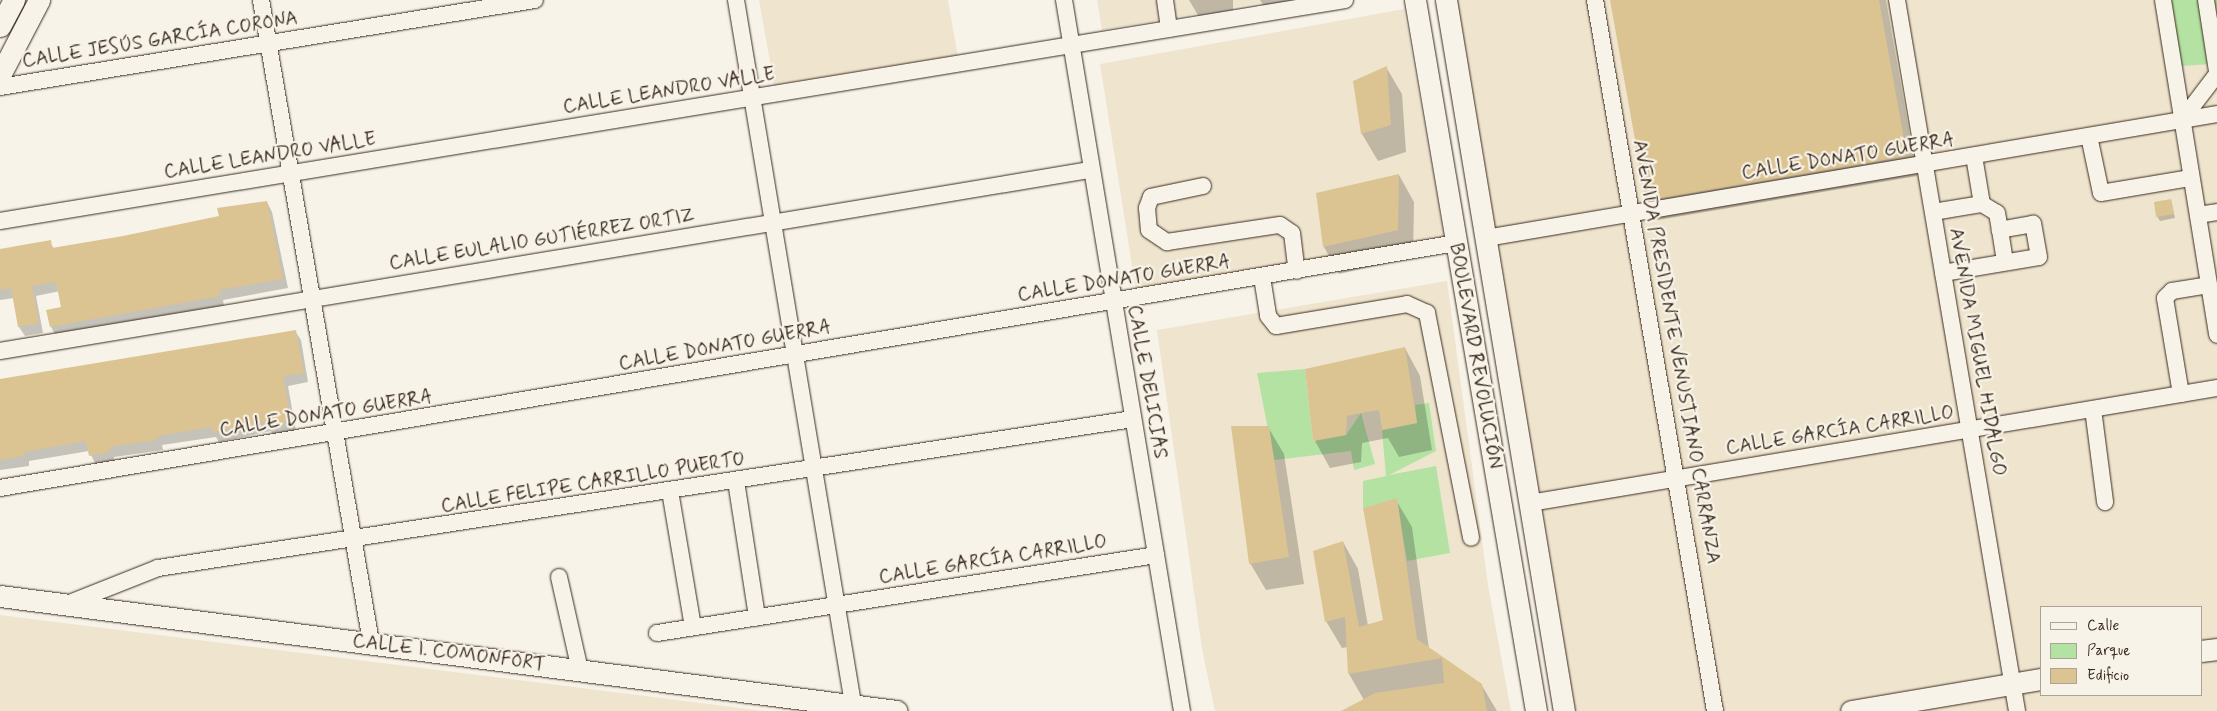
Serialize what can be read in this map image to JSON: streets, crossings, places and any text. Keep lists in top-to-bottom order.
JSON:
{
  "streets": {
    "main road": ["BOULEVARD REVOLUCIÓN", "CALLE I. COMONFORT"],
    "street": [
      "CALLE JESÚS GARCÍA CORONA",
      "CALLE LEANDRO VALLE",
      "CALLE DONATO GUERRA",
      "CALLE EULALIO GUTIÉRREZ ORTIZ",
      "AVENIDA PRESIDENTE VENUSTIANO CARRANZA",
      "AVENIDA MIGUEL HIDALGO",
      "CALLE DELICIAS",
      "CALLE GARCÍA CARRILLO",
      "CALLE FELIPE CARRILLO PUERTO"
    ]
  },
  "crossings": [
    ["CALLE LEANDRO VALLE", "CALLE DELICIAS"],
    ["CALLE DONATO GUERRA", "AVENIDA PRESIDENTE VENUSTIANO CARRANZA"],
    ["CALLE DONATO GUERRA", "AVENIDA MIGUEL HIDALGO"],
    ["CALLE DONATO GUERRA", "BOULEVARD REVOLUCIÓN"],
    ["CALLE DONATO GUERRA", "CALLE DELICIAS"],
    ["CALLE EULALIO GUTIÉRREZ ORTIZ", "CALLE DELICIAS"],
    ["AVENIDA PRESIDENTE VENUSTIANO CARRANZA", "CALLE GARCÍA CARRILLO"],
    ["AVENIDA MIGUEL HIDALGO", "CALLE GARCÍA CARRILLO"],
    ["CALLE DELICIAS", "CALLE GARCÍA CARRILLO"],
    ["CALLE DELICIAS", "CALLE FELIPE CARRILLO PUERTO"],
    ["CALLE FELIPE CARRILLO PUERTO", "CALLE I. COMONFORT"]
  ],
  "legend": ["Calle", "Parque", "Edificio"]
}
